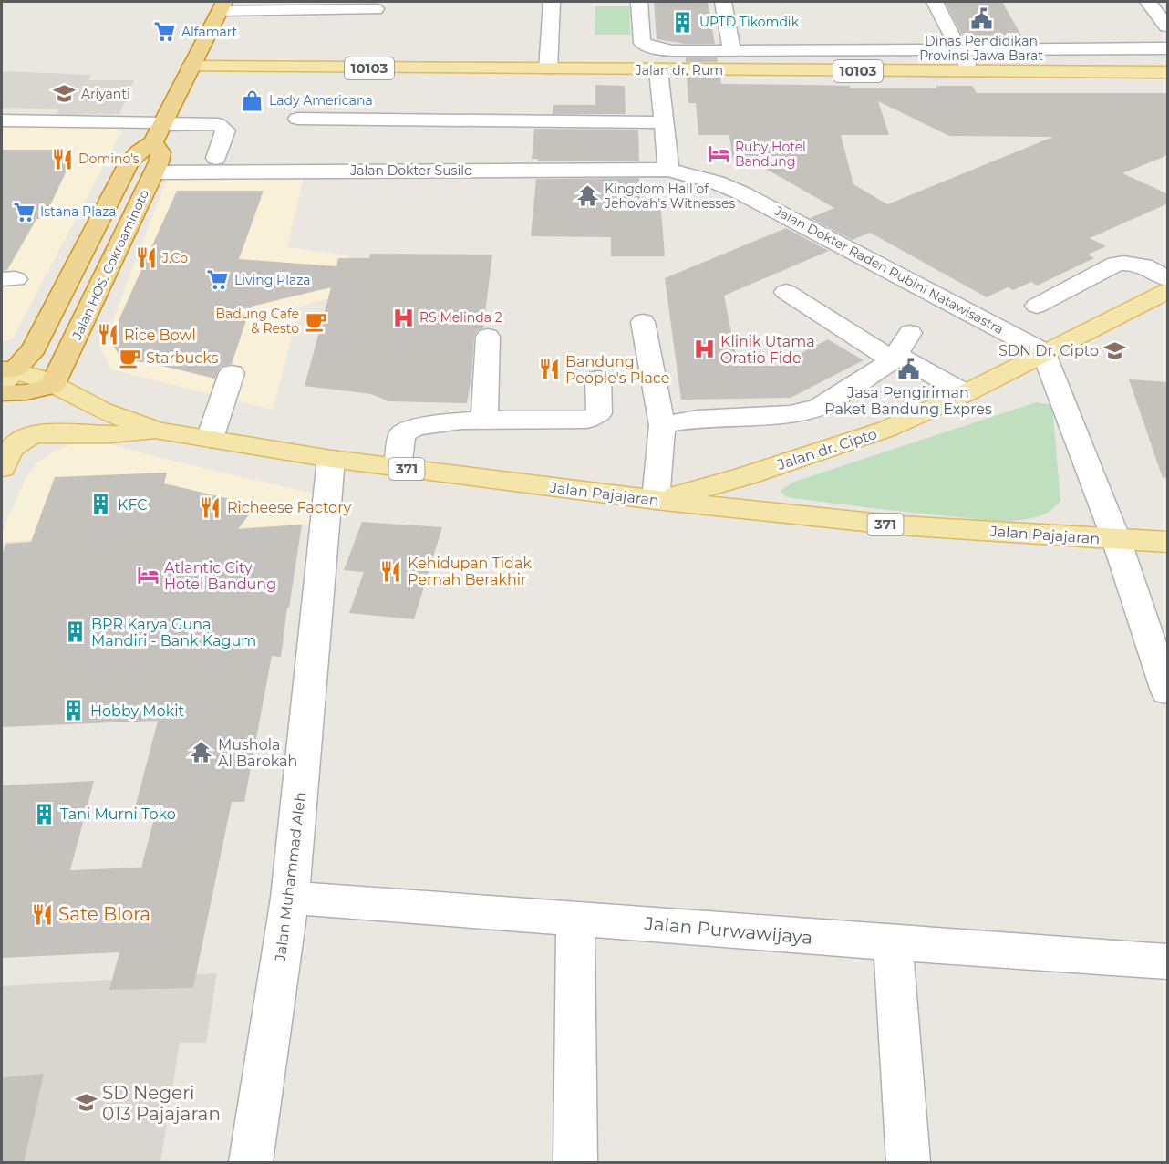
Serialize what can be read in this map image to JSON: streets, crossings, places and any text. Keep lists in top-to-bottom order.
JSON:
{
  "streets": {
    "highway": ["Jalan HOS. Cokroaminoto"],
    "main road": [
      "10103",
      "Jalan dr. Rum",
      "Jalan dr. Cipto",
      "371",
      "Jalan Pajajaran"
    ],
    "street": [
      "Jalan Dokter Susilo",
      "Jalan Dokter Raden Rubini Natawisastra",
      "Jalan Muhammad Aleh",
      "Jalan Purwawijaya"
    ]
  },
  "crossings": [
    ["Jalan dr. Rum", "Jalan HOS. Cokroaminoto"],
    ["Jalan Dokter Susilo", "Jalan HOS. Cokroaminoto"],
    ["Jalan Dokter Susilo", "Jalan Dokter Raden Rubini Natawisastra"],
    ["Jalan HOS. Cokroaminoto", "Jalan Pajajaran"],
    ["Jalan Dokter Raden Rubini Natawisastra", "Jalan dr. Cipto"],
    ["Jalan dr. Cipto", "Jalan Pajajaran"],
    ["Jalan Pajajaran", "Jalan Muhammad Aleh"],
    ["Jalan Muhammad Aleh", "Jalan Purwawijaya"]
  ],
  "places": {
    "public building": ["Dinas Pendidikan Provinsi Jawa Barat", "Jasa Pengiriman Paket Bandung Expres"],
    "building": [
      "UPTD Tikomdik",
      "KFC",
      "BPR Karya Guna Mandiri - Bank Kagum",
      "Hobby Mokit",
      "Tani Murni Toko"
    ],
    "supermarket": ["Alfamart", "Istana Plaza", "Living Plaza"],
    "school or university": ["Ariyanti", "SDN Dr. Cipto", "SD Negeri 013 Pajajaran"],
    "shop": ["Lady Americana"],
    "hotel": ["Ruby Hotel Bandung", "Atlantic City Hotel Bandung"],
    "restaurant": [
      "Domino's",
      "J.Co",
      "Rice Bowl",
      "Bandung People's Place",
      "Richeese Factory",
      "Kehidupan Tidak Pernah Berakhir",
      "Sate Blora"
    ],
    "temple": ["Kingdom Hall of Jehovah's Witnesses", "Mushola Al Barokah"],
    "hospital": ["RS Melinda 2", "Klinik Utama Oratio Fide"],
    "cafe": ["Badung Cafe & Resto", "Starbucks"]
  }
}
